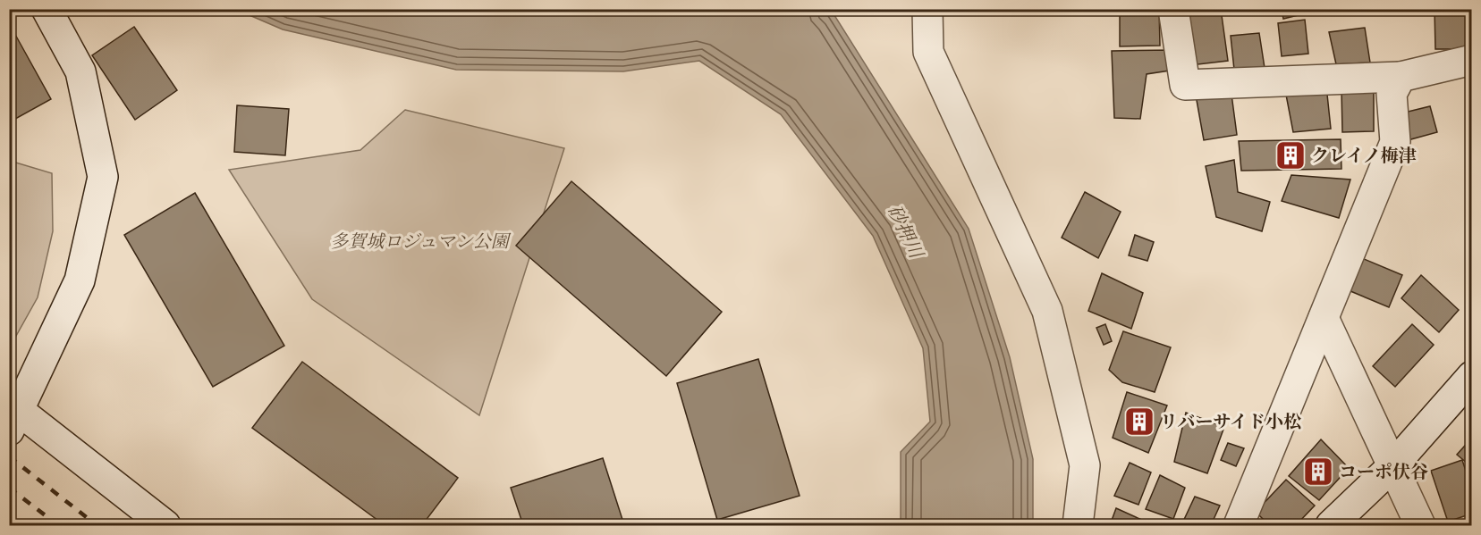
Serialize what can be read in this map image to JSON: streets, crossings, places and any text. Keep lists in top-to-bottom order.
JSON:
{
  "water": ["砂押川"],
  "parks": ["多賀城ロジュマン公園"],
  "places": {
    "building": ["クレイノ梅津", "リバーサイド小松", "コーポ伏谷"]
  }
}
